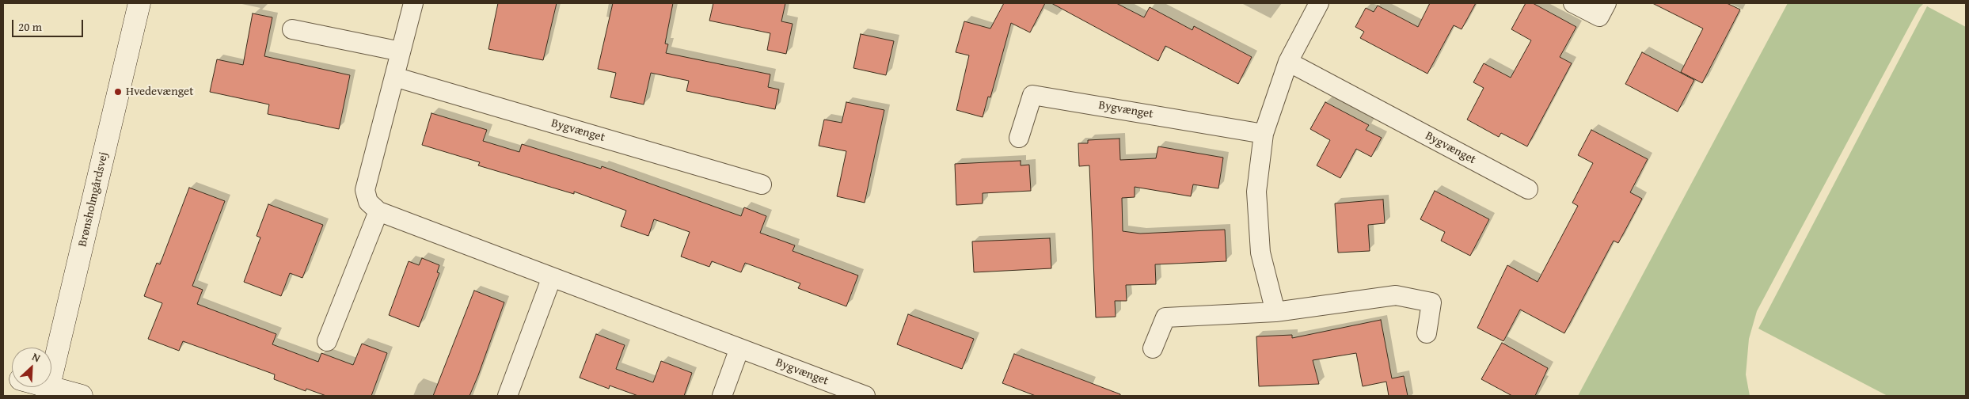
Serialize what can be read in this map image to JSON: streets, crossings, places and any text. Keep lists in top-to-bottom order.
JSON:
{
  "streets": {
    "street": ["Bygvænget", "Brønsholmgårdsvej"]
  },
  "places": ["Hvedevænget"],
  "scale_bar": "20 m",
  "north": "top right"
}
